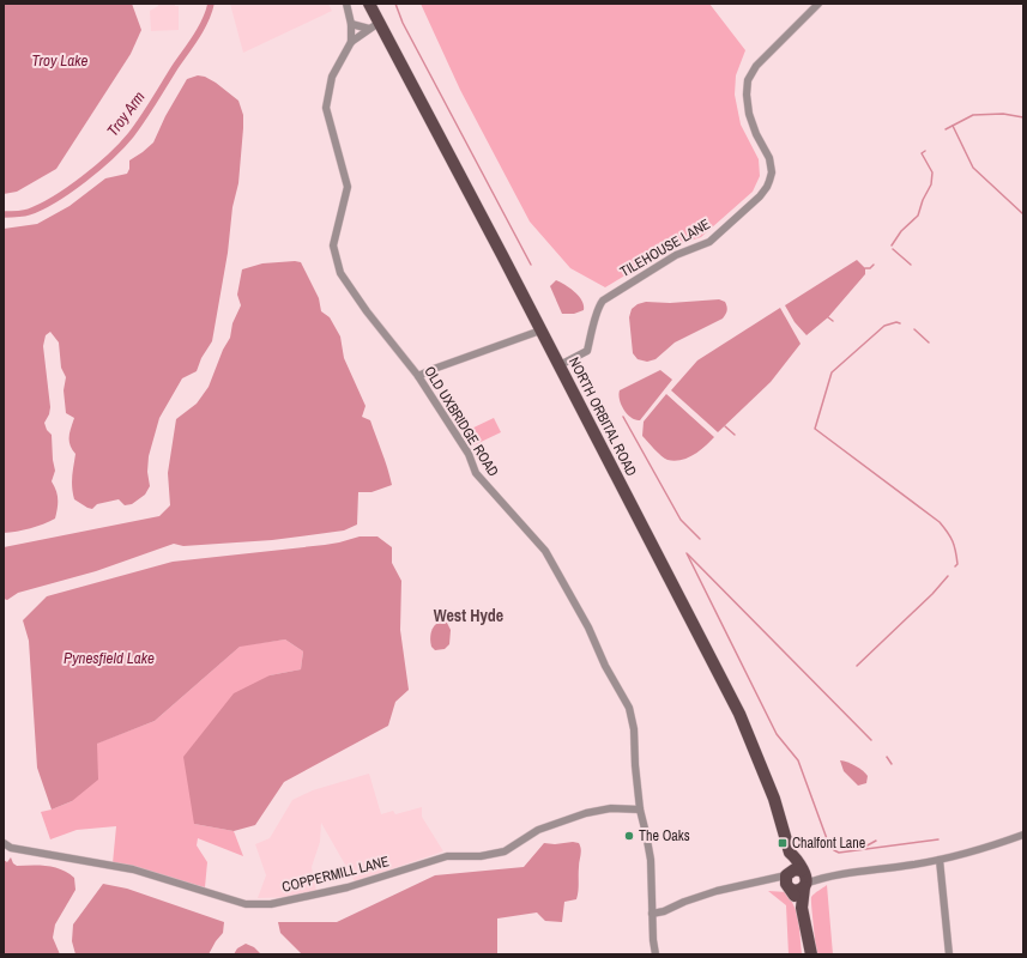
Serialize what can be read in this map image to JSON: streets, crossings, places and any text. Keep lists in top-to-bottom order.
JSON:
{
  "streets": {
    "main road": ["NORTH ORBITAL ROAD"],
    "street": ["TILEHOUSE LANE", "OLD UXBRIDGE ROAD", "COPPERMILL LANE"]
  },
  "crossings": [
    ["TILEHOUSE LANE", "NORTH ORBITAL ROAD"],
    ["NORTH ORBITAL ROAD", "OLD UXBRIDGE ROAD"],
    ["OLD UXBRIDGE ROAD", "COPPERMILL LANE"]
  ],
  "districts": ["West Hyde"],
  "water": ["Troy Lake", "Troy Arm", "Pynesfield Lake"],
  "places": {
    "other": ["The Oaks"],
    "transit": ["Chalfont Lane"]
  }
}
